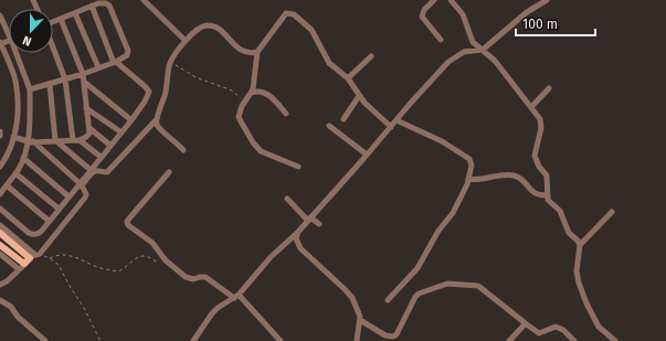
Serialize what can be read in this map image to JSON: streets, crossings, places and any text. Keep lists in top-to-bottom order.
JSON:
{
  "scale_bar": "100 m",
  "north": "bottom"
}
